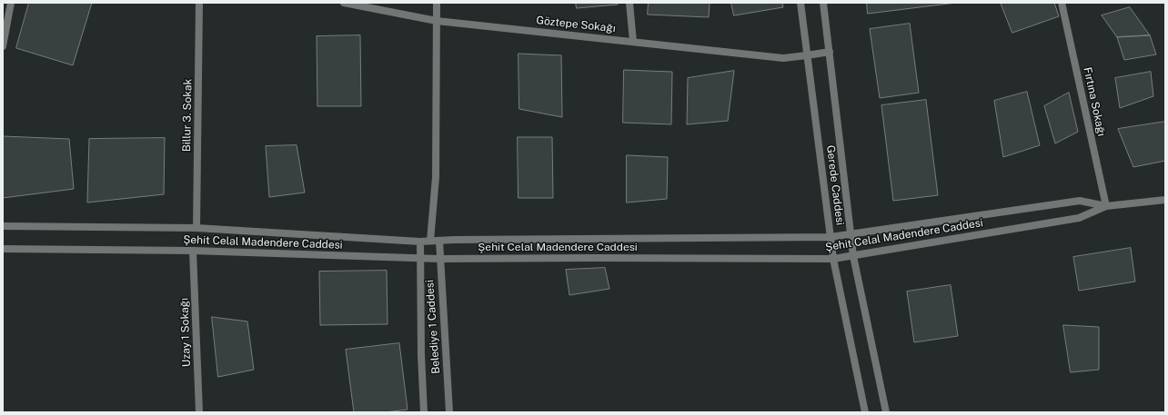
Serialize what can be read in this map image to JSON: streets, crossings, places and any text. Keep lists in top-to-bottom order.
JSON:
{
  "streets": {
    "street": [
      "Göztepe Sokağı",
      "Fırtına Sokağı",
      "Billur 3. Sokak",
      "Gerede Caddesi",
      "Şehit Celal Madendere Caddesi",
      "Belediye 1 Caddesi",
      "Uzay 1 Sokağı"
    ]
  },
  "crossings": [
    ["Göztepe Sokağı", "Gerede Caddesi"],
    ["Fırtına Sokağı", "Şehit Celal Madendere Caddesi"],
    ["Billur 3. Sokak", "Şehit Celal Madendere Caddesi"],
    ["Gerede Caddesi", "Şehit Celal Madendere Caddesi"],
    ["Şehit Celal Madendere Caddesi", "Belediye 1 Caddesi"],
    ["Şehit Celal Madendere Caddesi", "Uzay 1 Sokağı"]
  ]
}
